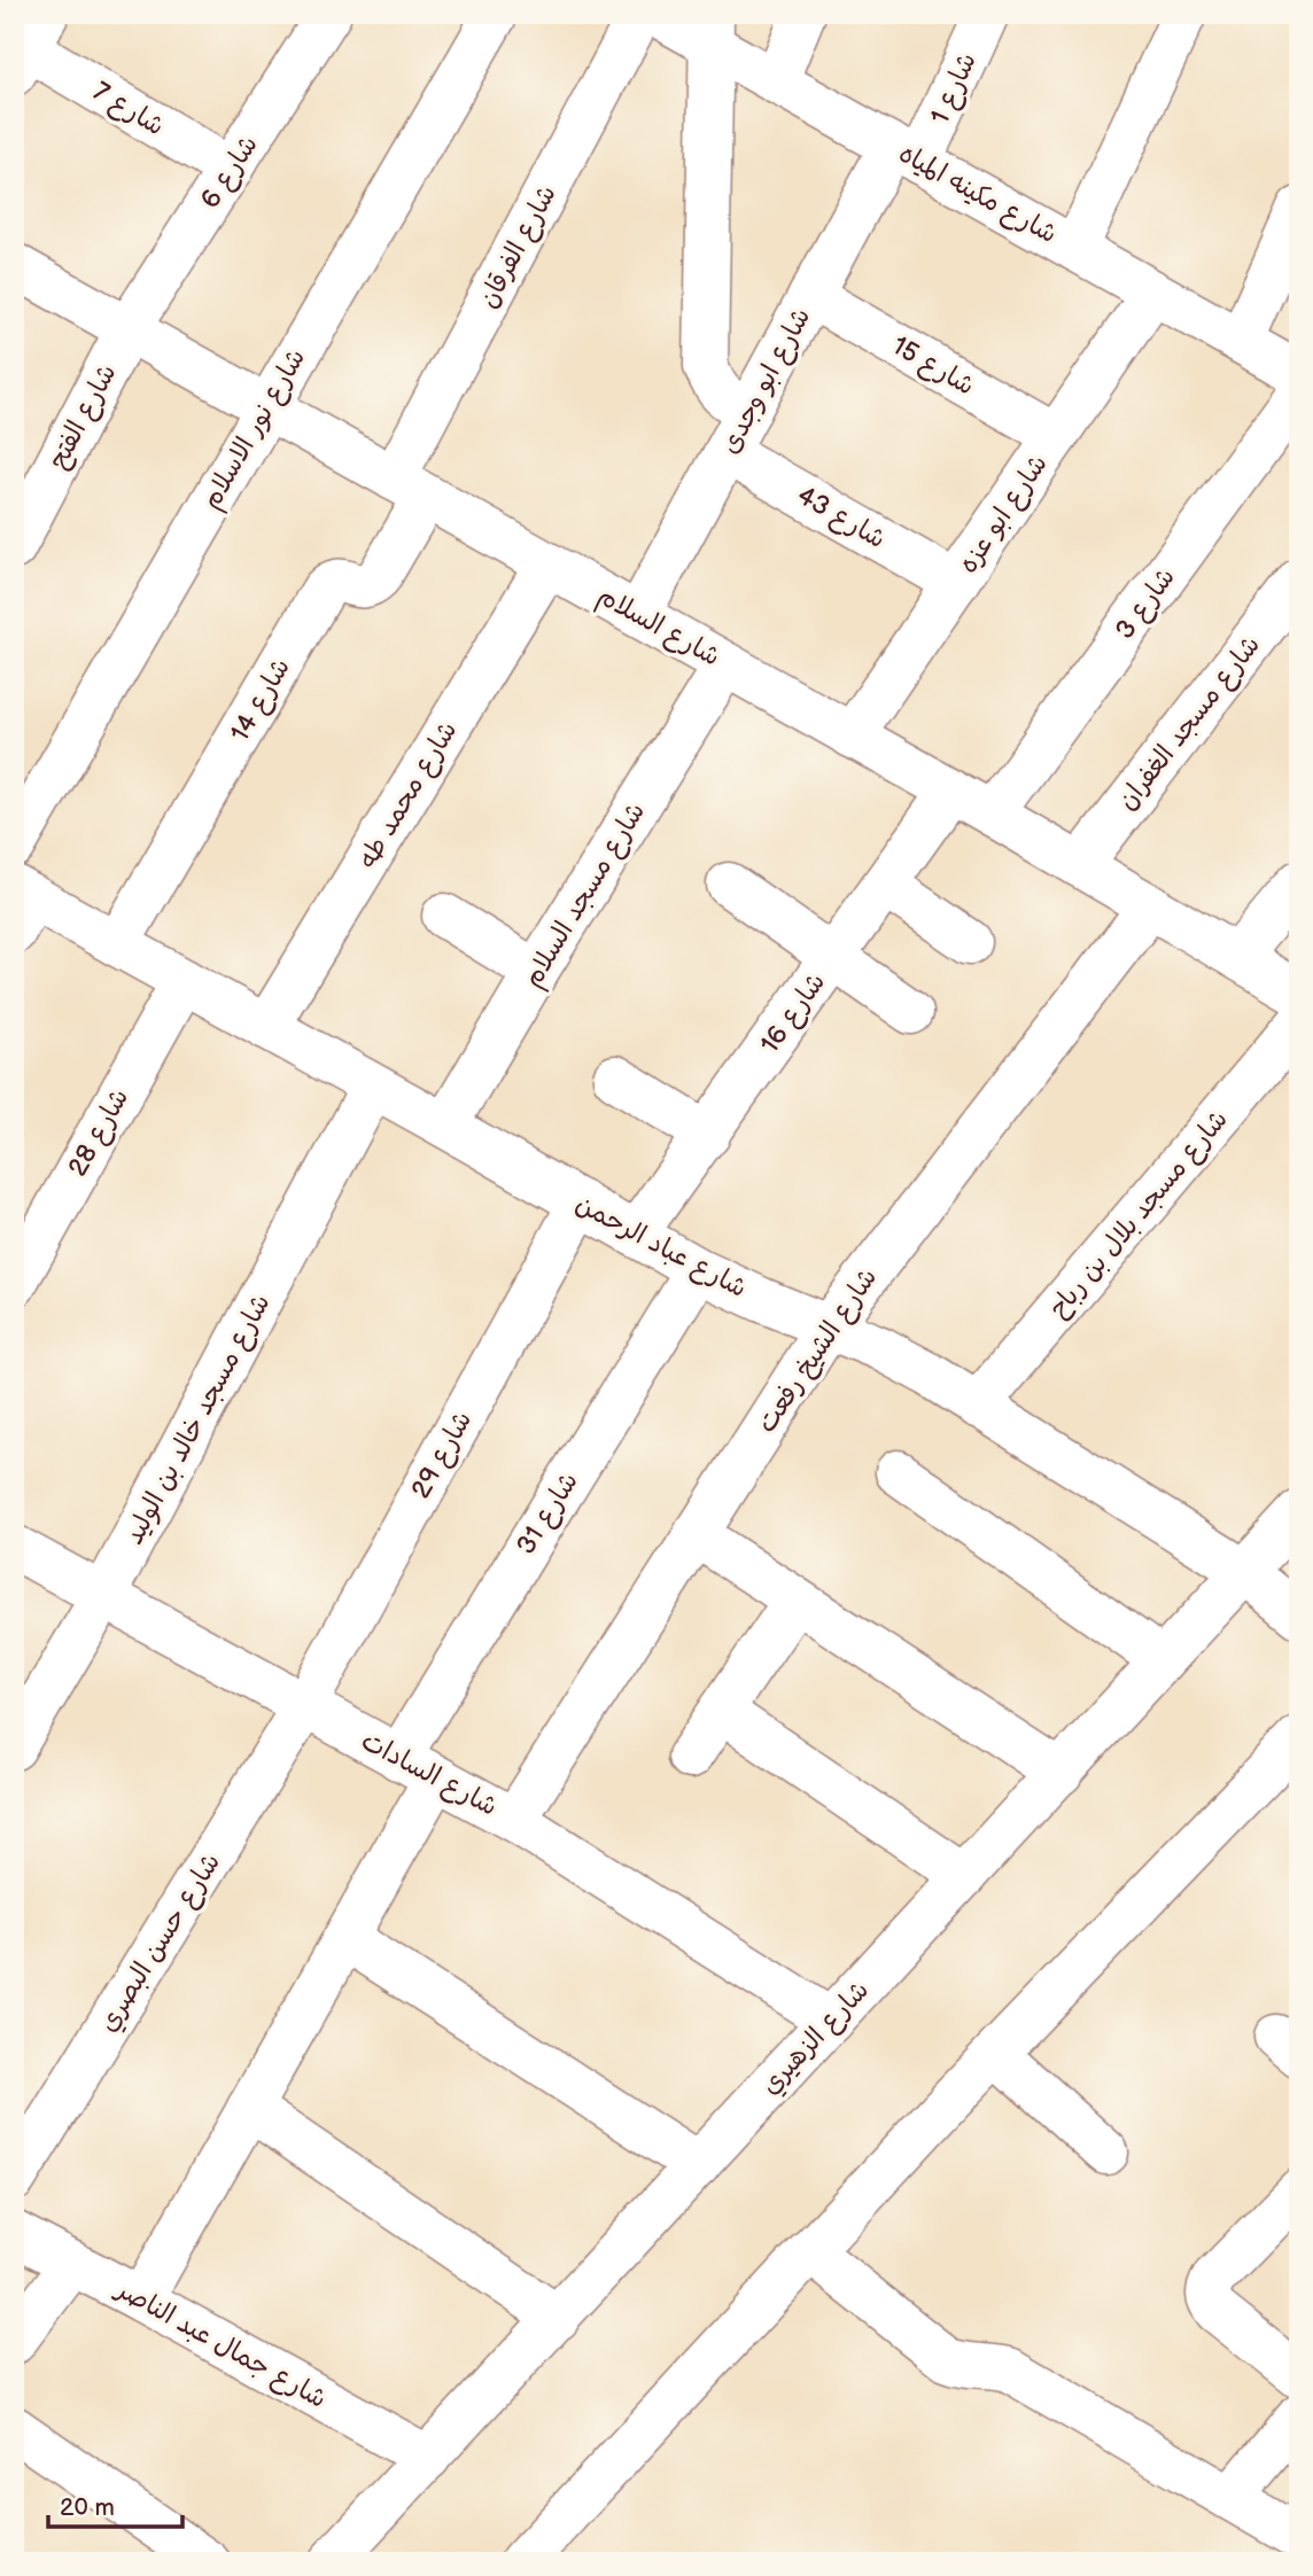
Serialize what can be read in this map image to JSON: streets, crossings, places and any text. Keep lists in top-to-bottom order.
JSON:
{
  "streets": {
    "street": [
      "شارع 1",
      "شارع 7",
      "شارع 6",
      "شارع مكينه المياه",
      "شارع الفرقان",
      "شارع 15",
      "شارع ابو وجدى",
      "شارع الفتح",
      "شارع نور الاسلام",
      "شارع ابو عزه",
      "شارع 43",
      "شارع 3",
      "شارع السلام",
      "شارع 14",
      "شارع مسجد الغفران",
      "شارع محمد طه",
      "شارع مسجد السلام",
      "شارع 16",
      "شارع 28",
      "شارع مسجد بلال بن رباح",
      "شارع عباد الرحمن",
      "شارع الشيخ رفعت",
      "شارع مسجد خالد بن الوليد",
      "شارع 29",
      "شارع 31",
      "شارع السادات",
      "شارع حسن البصري",
      "شارع الزهيري",
      "شارع جمال عبد الناصر"
    ]
  },
  "crossings": [
    ["شارع 1", "شارع مكينه المياه"],
    ["شارع 1", "شارع ابو وجدى"],
    ["شارع 7", "شارع 6"],
    ["شارع 6", "شارع الفتح"],
    ["شارع 6", "شارع السلام"],
    ["شارع مكينه المياه", "شارع ابو وجدى"],
    ["شارع مكينه المياه", "شارع ابو عزه"],
    ["شارع الفرقان", "شارع السلام"],
    ["شارع الفرقان", "شارع 14"],
    ["شارع 15", "شارع ابو وجدى"],
    ["شارع 15", "شارع ابو عزه"],
    ["شارع ابو وجدى", "شارع 43"],
    ["شارع ابو وجدى", "شارع السلام"],
    ["شارع الفتح", "شارع السلام"],
    ["شارع نور الاسلام", "شارع السلام"],
    ["شارع ابو عزه", "شارع 43"],
    ["شارع ابو عزه", "شارع السلام"],
    ["شارع 3", "شارع السلام"],
    ["شارع السلام", "شارع 14"],
    ["شارع السلام", "شارع مسجد الغفران"],
    ["شارع السلام", "شارع محمد طه"],
    ["شارع السلام", "شارع مسجد السلام"],
    ["شارع السلام", "شارع 16"],
    ["شارع السلام", "شارع الشيخ رفعت"],
    ["شارع 14", "شارع عباد الرحمن"],
    ["شارع محمد طه", "شارع عباد الرحمن"],
    ["شارع مسجد السلام", "شارع عباد الرحمن"],
    ["شارع 16", "شارع عباد الرحمن"],
    ["شارع 28", "شارع عباد الرحمن"],
    ["شارع مسجد بلال بن رباح", "شارع عباد الرحمن"],
    ["شارع عباد الرحمن", "شارع الشيخ رفعت"],
    ["شارع عباد الرحمن", "شارع مسجد خالد بن الوليد"],
    ["شارع عباد الرحمن", "شارع 29"],
    ["شارع عباد الرحمن", "شارع 31"],
    ["شارع عباد الرحمن", "شارع الزهيري"],
    ["شارع الشيخ رفعت", "شارع السادات"],
    ["شارع مسجد خالد بن الوليد", "شارع السادات"],
    ["شارع 29", "شارع السادات"],
    ["شارع 29", "شارع حسن البصري"],
    ["شارع 31", "شارع السادات"],
    ["شارع 31", "شارع جمال عبد الناصر"],
    ["شارع السادات", "شارع حسن البصري"],
    ["شارع السادات", "شارع الزهيري"],
    ["شارع الزهيري", "شارع جمال عبد الناصر"]
  ],
  "scale_bar": "20 m"
}
